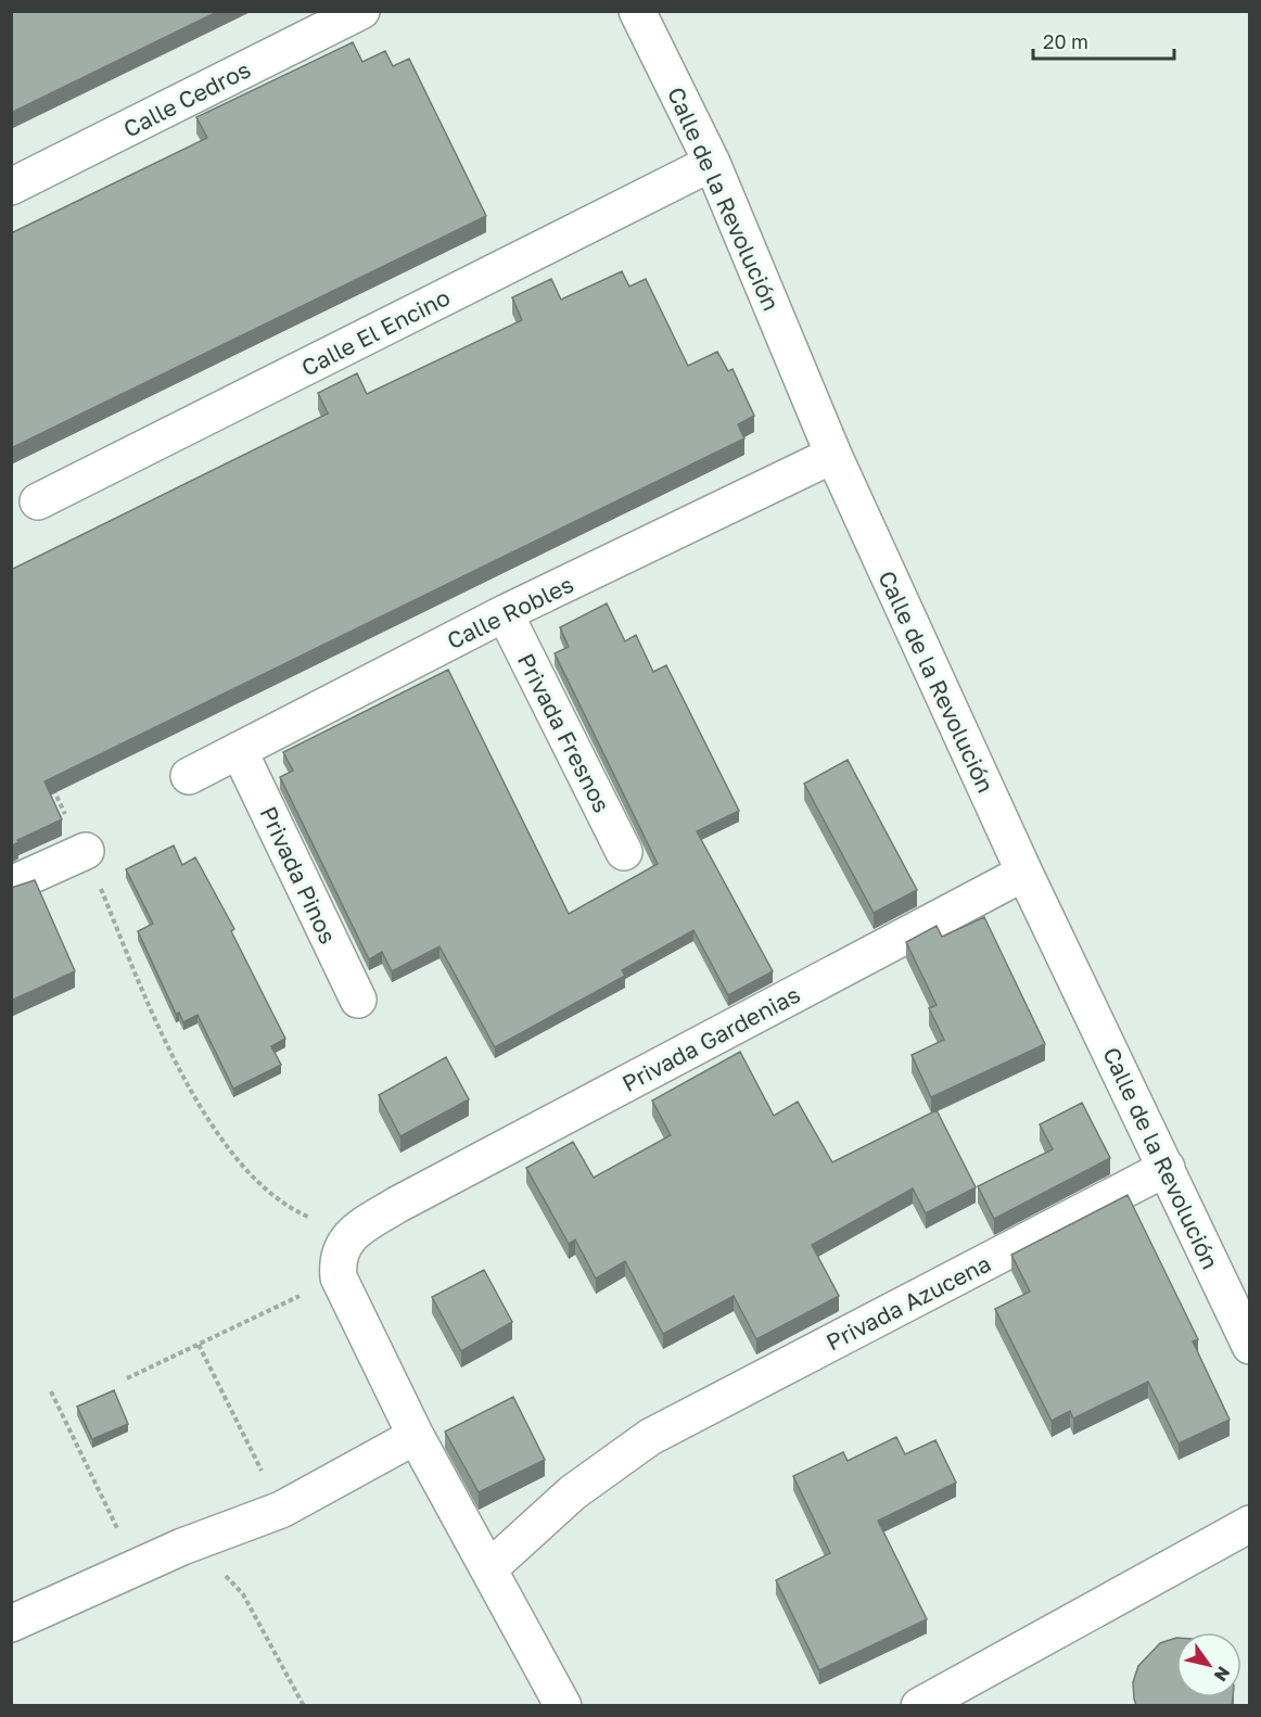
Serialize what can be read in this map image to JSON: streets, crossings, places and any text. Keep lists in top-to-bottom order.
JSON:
{
  "streets": {
    "street": [
      "Calle Cedros",
      "Calle de la Revolución",
      "Calle El Encino",
      "Calle Robles",
      "Privada Fresnos",
      "Privada Pinos",
      "Privada Gardenias",
      "Privada Azucena"
    ]
  },
  "crossings": [
    ["Calle de la Revolución", "Calle El Encino"],
    ["Calle de la Revolución", "Calle Robles"],
    ["Calle de la Revolución", "Privada Gardenias"],
    ["Calle de la Revolución", "Privada Azucena"],
    ["Calle Robles", "Privada Fresnos"],
    ["Calle Robles", "Privada Pinos"]
  ],
  "scale_bar": "20 m",
  "north": "bottom right"
}
